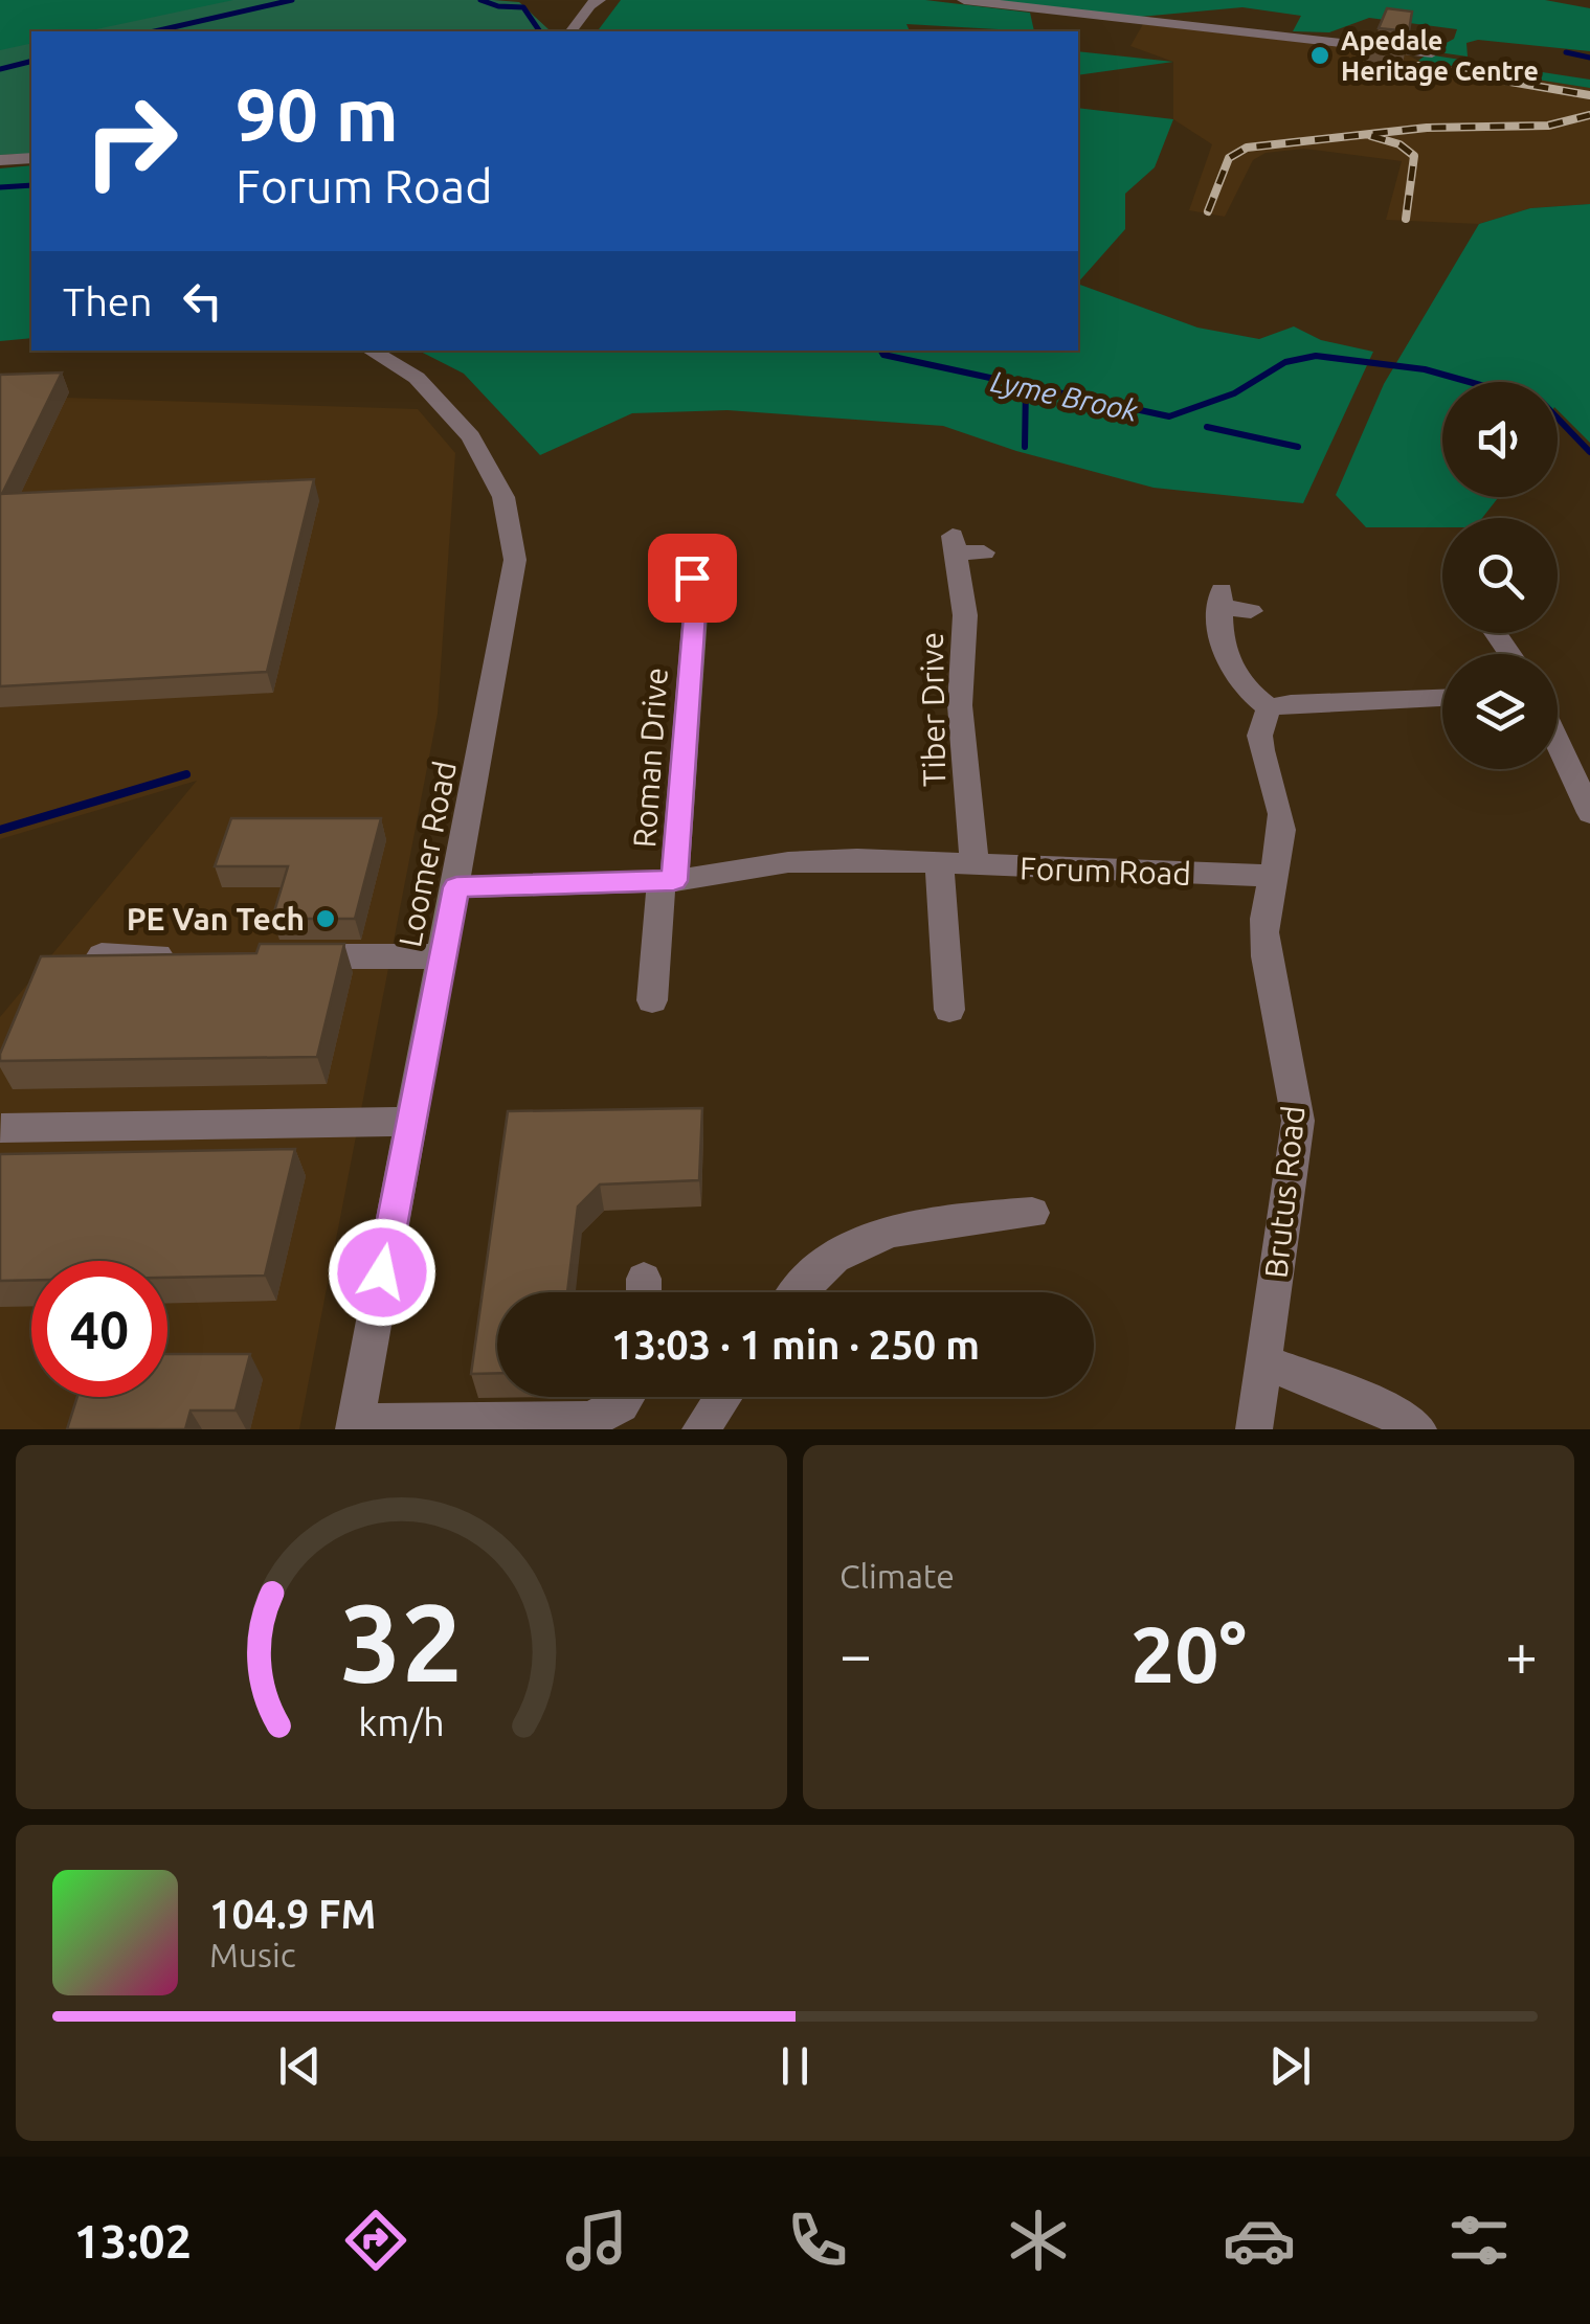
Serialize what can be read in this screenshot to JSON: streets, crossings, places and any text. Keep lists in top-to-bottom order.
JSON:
{
  "streets": {
    "street": [
      "Tiber Drive",
      "Roman Drive",
      "Loomer Road",
      "Forum Road",
      "Brutus Road"
    ]
  },
  "crossings": [
    ["Tiber Drive", "Forum Road"],
    ["Roman Drive", "Forum Road"],
    ["Loomer Road", "Forum Road"],
    ["Forum Road", "Brutus Road"]
  ],
  "water": ["Lyme Brook"],
  "places": ["Apedale Heritage Centre", "PE Van Tech"],
  "page": {
    "turn": ["90 m", "Forum Road"],
    "then": "Then",
    "limit": "40",
    "trip": "13:03 · 1 min · 250 m",
    "tile": "Climate",
    "heat": ["−", "20°", "+"],
    "song": ["104.9 FM", "Music"],
    "tabs": "13:02",
    "gauge": ["32", "km/h"]
  }
}
